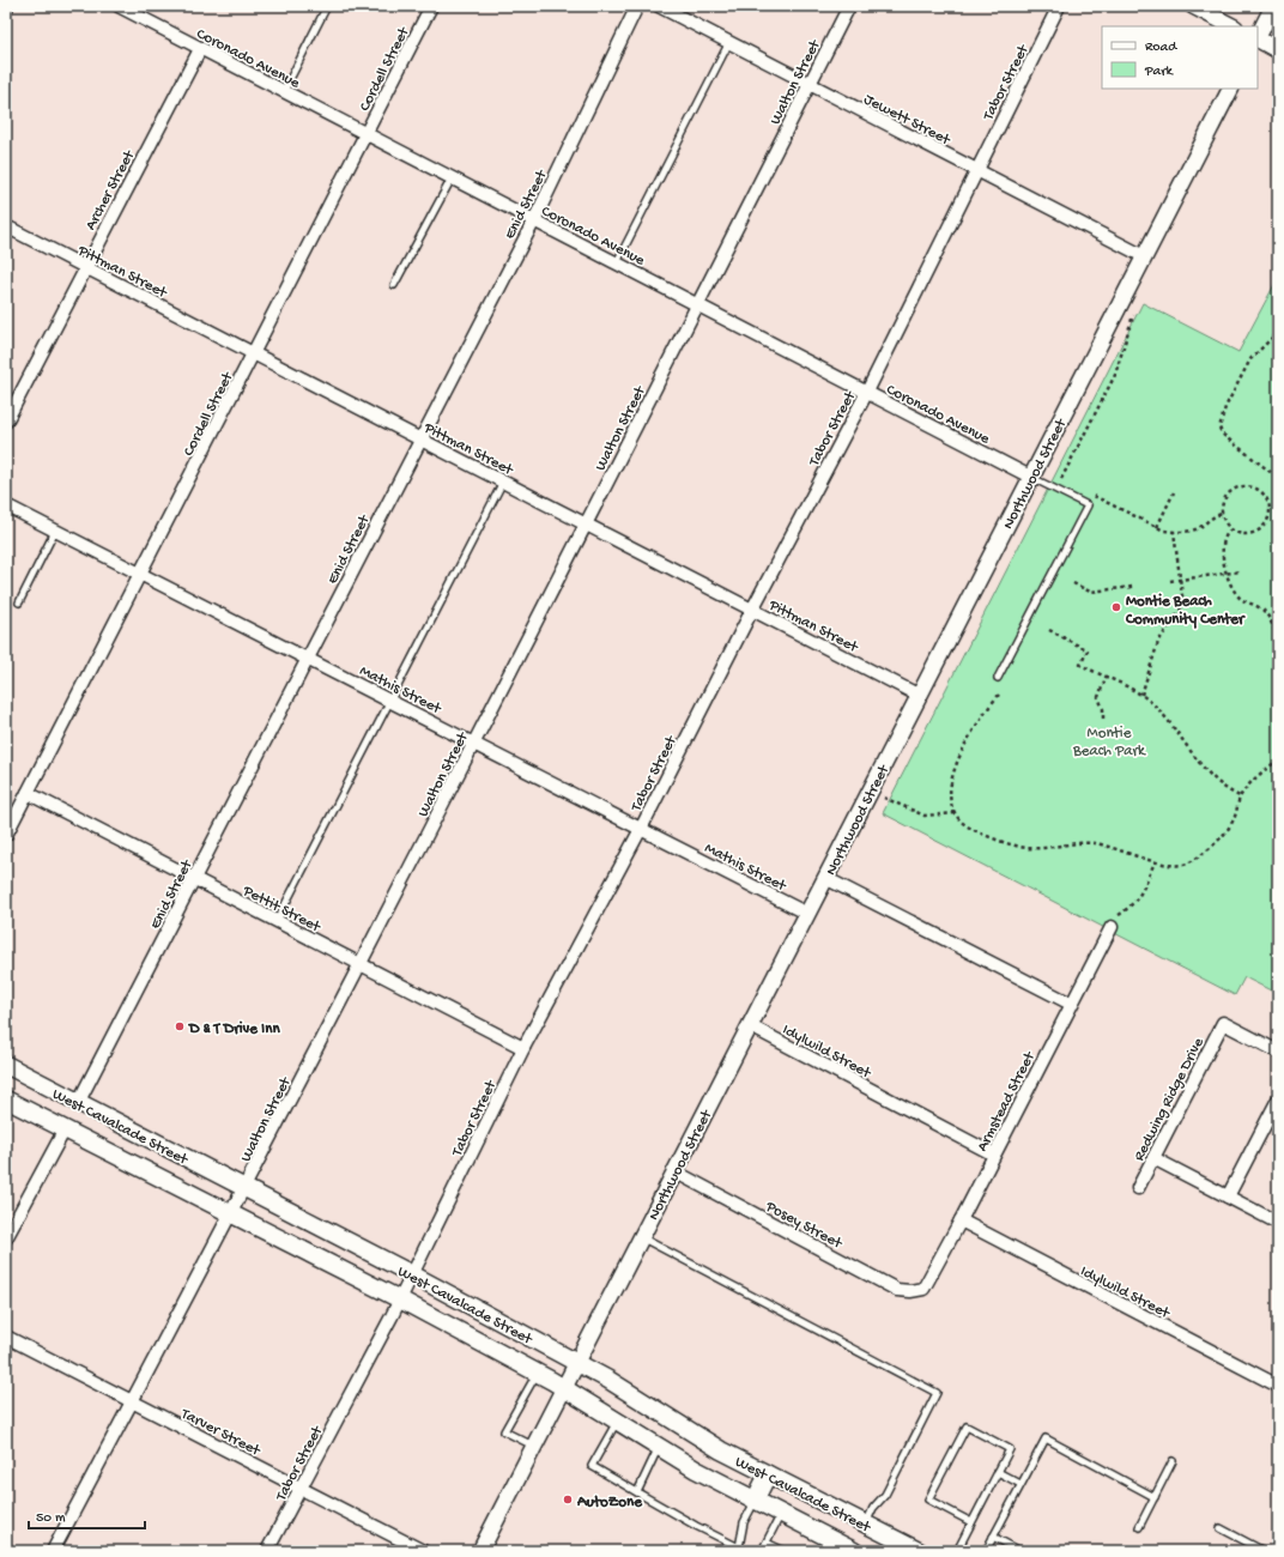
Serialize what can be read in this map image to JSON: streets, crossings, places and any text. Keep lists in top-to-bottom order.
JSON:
{
  "streets": {
    "main road": ["West Cavalcade Street"],
    "street": [
      "Coronado Avenue",
      "Cordell Street",
      "Walton Street",
      "Tabor Street",
      "Jewett Street",
      "Archer Street",
      "Enid Street",
      "Pittman Street",
      "Northwood Street",
      "Mathis Street",
      "Pettit Street",
      "Idylwild Street",
      "Redwing Ridge Drive",
      "Armstead Street",
      "Posey Street",
      "Tarver Street"
    ]
  },
  "crossings": [
    ["Coronado Avenue", "Cordell Street"],
    ["Coronado Avenue", "Walton Street"],
    ["Coronado Avenue", "Tabor Street"],
    ["Coronado Avenue", "Archer Street"],
    ["Coronado Avenue", "Enid Street"],
    ["Coronado Avenue", "Northwood Street"],
    ["Cordell Street", "Pittman Street"],
    ["Cordell Street", "Mathis Street"],
    ["Cordell Street", "Pettit Street"],
    ["Walton Street", "Jewett Street"],
    ["Walton Street", "Pittman Street"],
    ["Walton Street", "Mathis Street"],
    ["Walton Street", "Pettit Street"],
    ["Walton Street", "West Cavalcade Street"],
    ["Walton Street", "Tarver Street"],
    ["Tabor Street", "Jewett Street"],
    ["Tabor Street", "Pittman Street"],
    ["Tabor Street", "Mathis Street"],
    ["Tabor Street", "Pettit Street"],
    ["Tabor Street", "West Cavalcade Street"],
    ["Tabor Street", "Tarver Street"],
    ["Jewett Street", "Northwood Street"],
    ["Archer Street", "Pittman Street"],
    ["Enid Street", "Pittman Street"],
    ["Enid Street", "Mathis Street"],
    ["Enid Street", "Pettit Street"],
    ["Enid Street", "West Cavalcade Street"],
    ["Pittman Street", "Northwood Street"],
    ["Northwood Street", "Mathis Street"],
    ["Northwood Street", "Idylwild Street"],
    ["Northwood Street", "West Cavalcade Street"],
    ["Northwood Street", "Posey Street"],
    ["Idylwild Street", "Armstead Street"],
    ["Armstead Street", "Posey Street"]
  ],
  "parks": ["Montie Beach Park"],
  "places": ["Montie Beach Community Center", "D & T Drive Inn", "AutoZone"],
  "legend": ["Road", "Park"],
  "scale_bar": "50 m"
}
